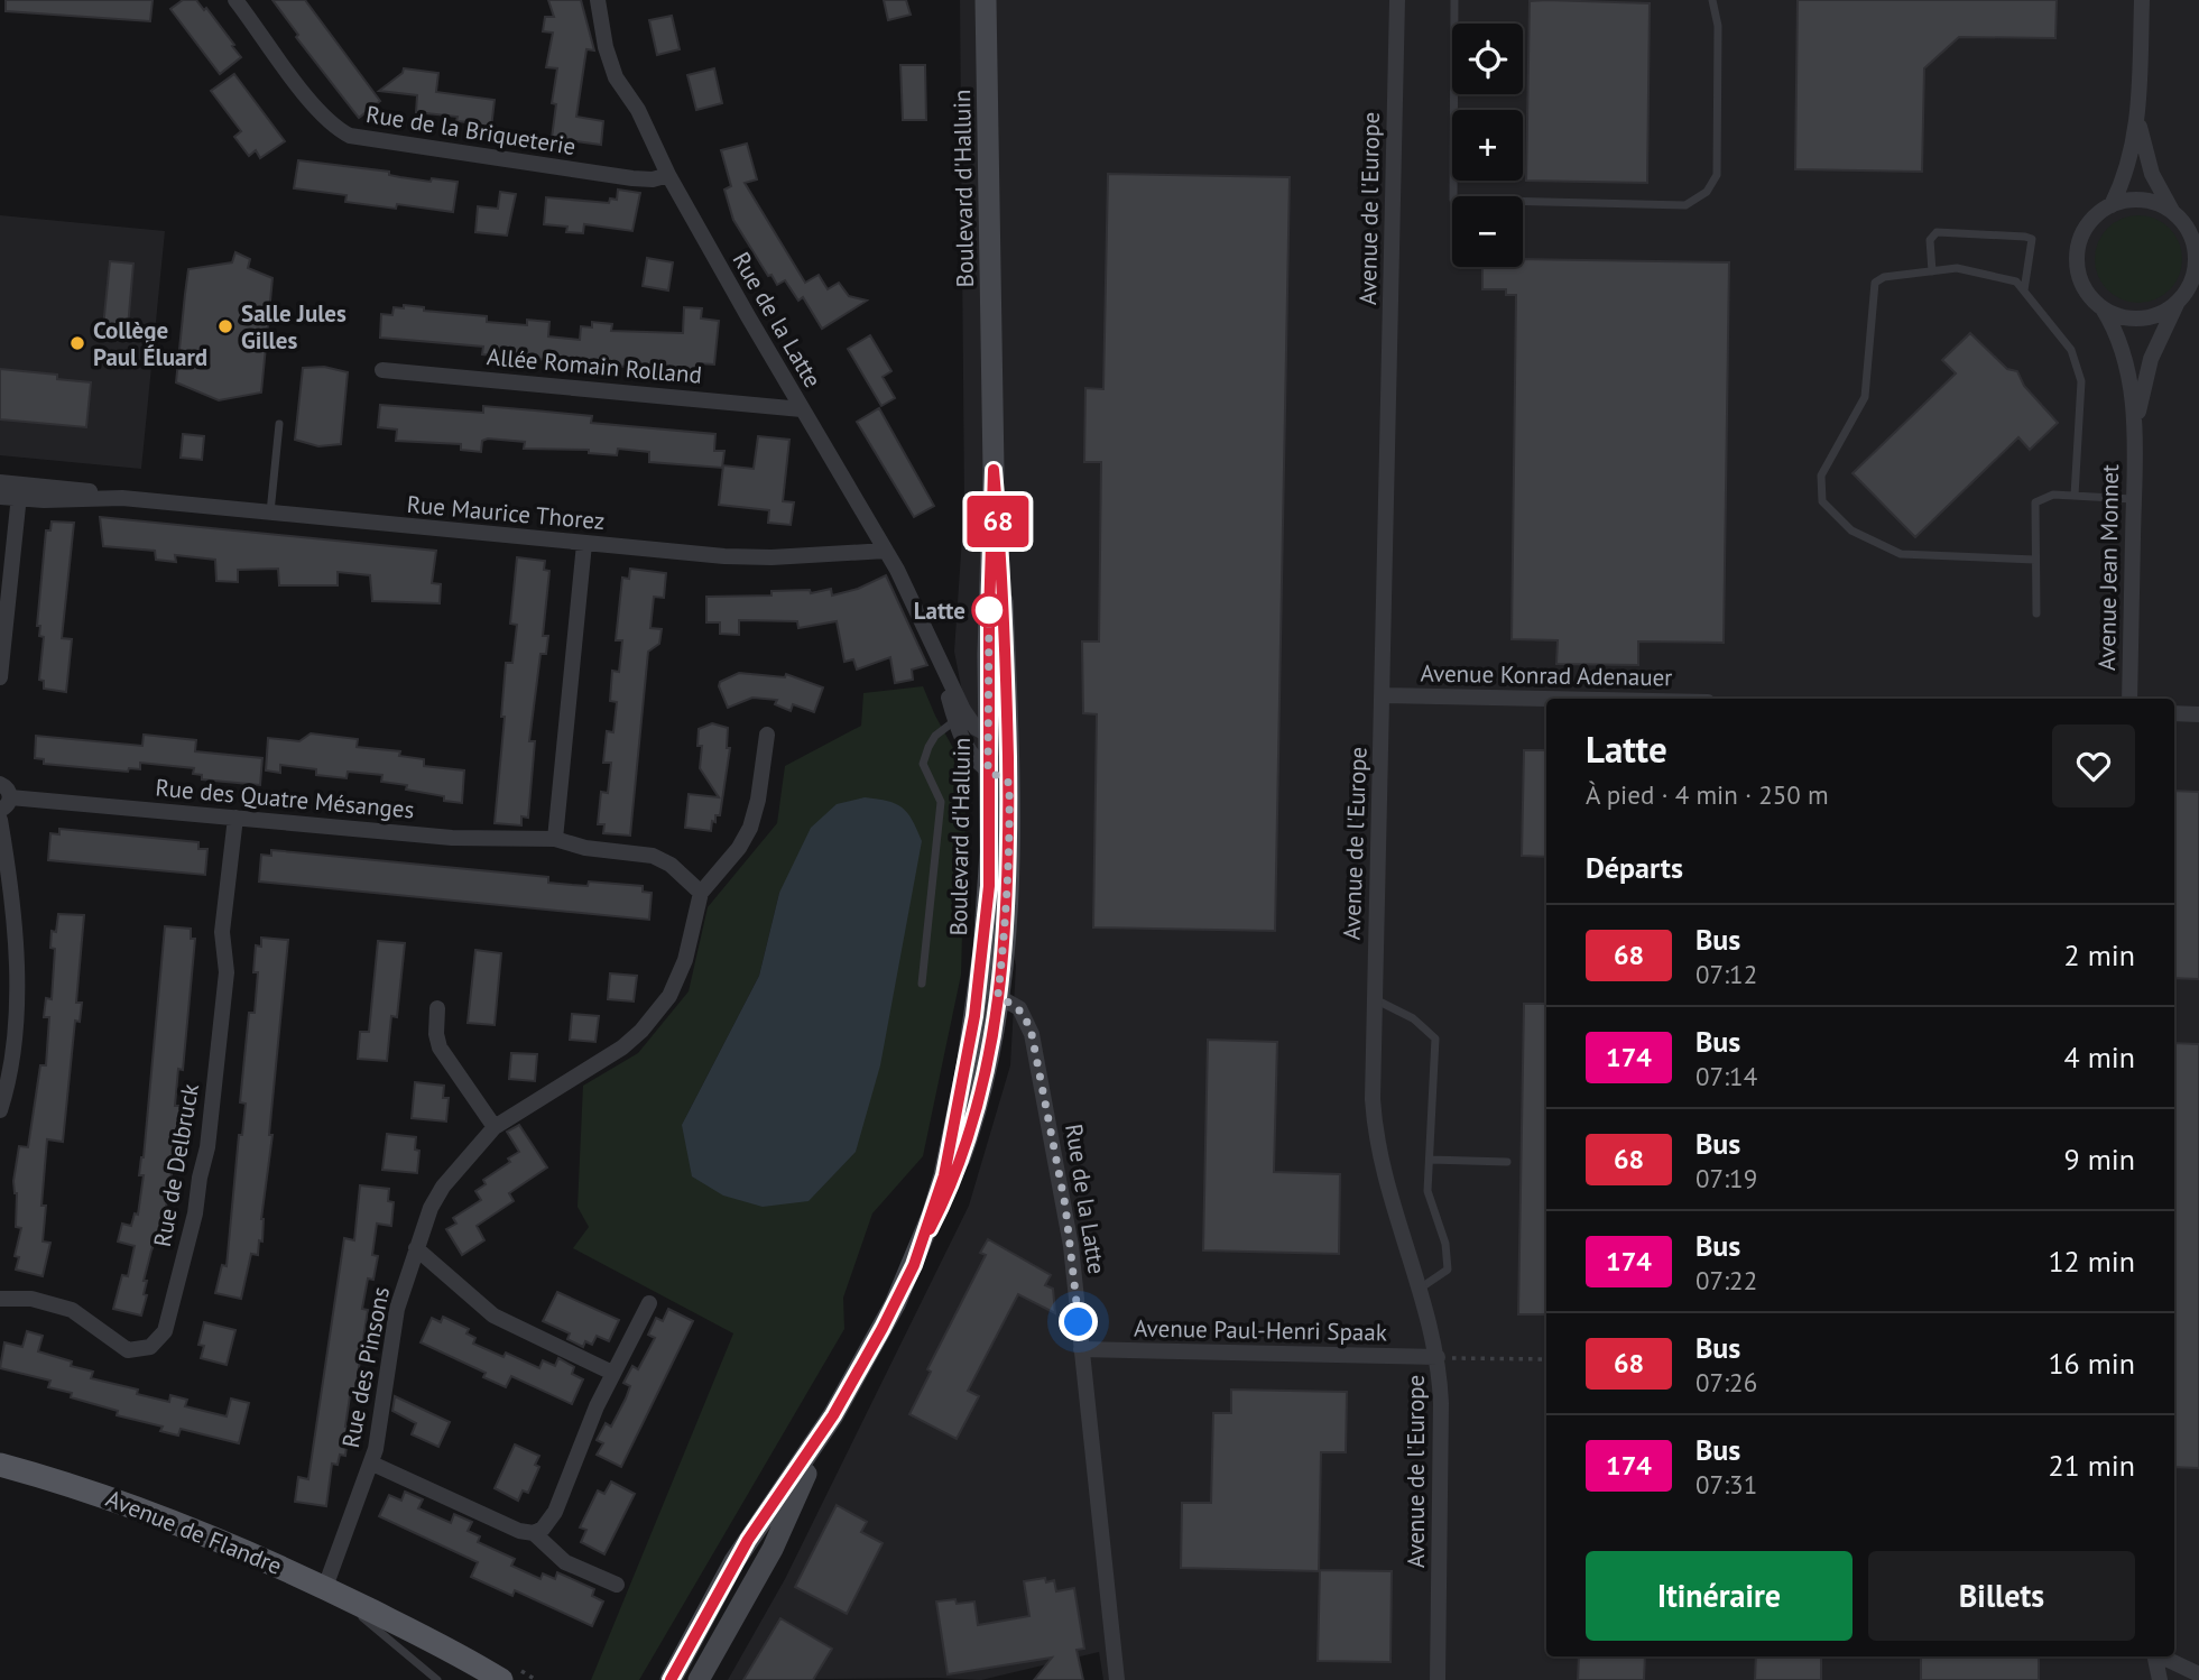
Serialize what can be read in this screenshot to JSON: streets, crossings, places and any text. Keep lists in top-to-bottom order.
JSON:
{
  "streets": {
    "main road": ["Boulevard d'Halluin", "Avenue de Flandre"],
    "street": [
      "Rue de la Briqueterie",
      "Avenue de l'Europe",
      "Rue de la Latte",
      "Allée Romain Rolland",
      "Rue Maurice Thorez",
      "Avenue Jean Monnet",
      "Avenue Konrad Adenauer",
      "Rue des Quatre Mésanges",
      "Rue de Delbruck",
      "Avenue Paul-Henri Spaak",
      "Rue des Pinsons"
    ]
  },
  "crossings": [
    ["Rue de la Briqueterie", "Rue de la Latte"],
    ["Boulevard d'Halluin", "Rue de la Latte"],
    ["Avenue de l'Europe", "Avenue Konrad Adenauer"],
    ["Avenue de l'Europe", "Avenue Paul-Henri Spaak"],
    ["Rue de la Latte", "Allée Romain Rolland"],
    ["Rue de la Latte", "Rue Maurice Thorez"],
    ["Rue de la Latte", "Avenue Paul-Henri Spaak"],
    ["Rue des Quatre Mésanges", "Rue de Delbruck"],
    ["Rue des Quatre Mésanges", "Rue des Pinsons"],
    ["Rue des Pinsons", "Avenue de Flandre"]
  ],
  "places": ["Salle Jules Gilles", "Collège Paul Éluard", "Latte"],
  "lines": ["bus line 68"],
  "page": {
    "on_map": "68",
    "map_buttons": ["+", "−"],
    "heading": [
      ["Latte", "À pied · 4 min · 250 m"],
      "Départs"
    ],
    "list": [
      {
        "mark": "68",
        "name": "Bus",
        "note": "07:12",
        "value": "2 min"
      },
      {
        "mark": "174",
        "name": "Bus",
        "note": "07:14",
        "value": "4 min"
      },
      {
        "mark": "68",
        "name": "Bus",
        "note": "07:19",
        "value": "9 min"
      },
      {
        "mark": "174",
        "name": "Bus",
        "note": "07:22",
        "value": "12 min"
      },
      {
        "mark": "68",
        "name": "Bus",
        "note": "07:26",
        "value": "16 min"
      },
      {
        "mark": "174",
        "name": "Bus",
        "note": "07:31",
        "value": "21 min"
      }
    ],
    "buttons": ["Itinéraire", "Billets"]
  }
}
